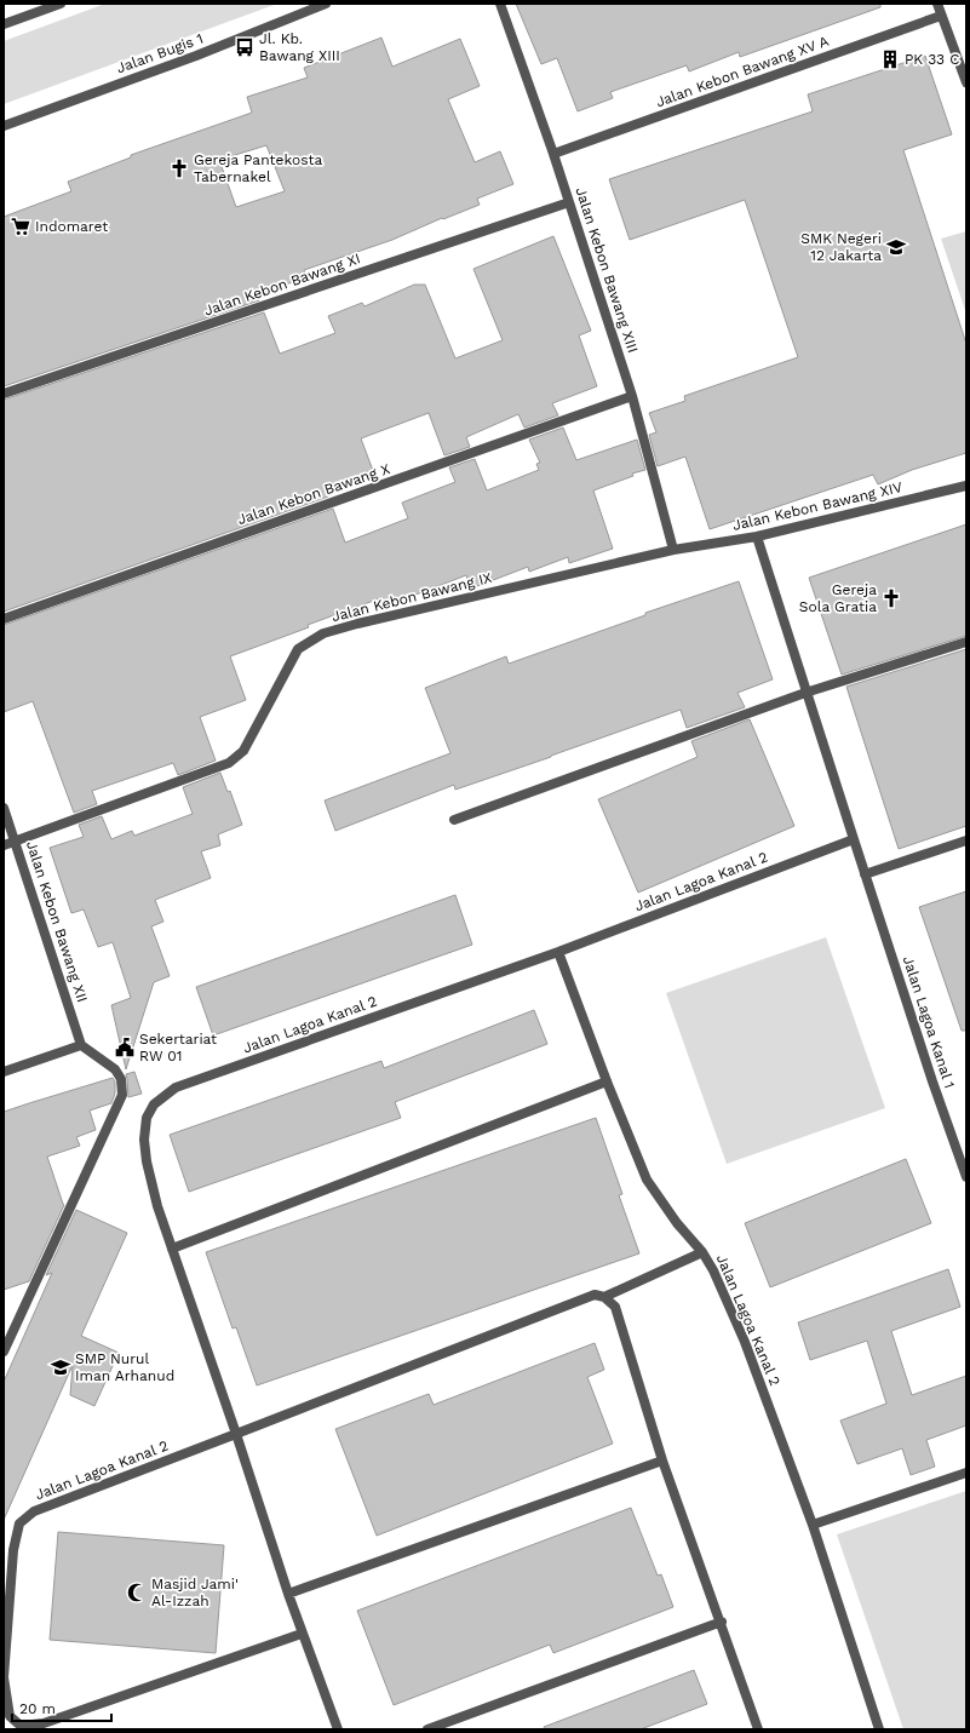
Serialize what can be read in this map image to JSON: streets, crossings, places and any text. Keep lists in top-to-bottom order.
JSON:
{
  "streets": {
    "street": [
      "Jalan Bugis 1",
      "Jalan Kebon Bawang XV A",
      "Jalan Kebon Bawang XIII",
      "Jalan Kebon Bawang XI",
      "Jalan Kebon Bawang X",
      "Jalan Kebon Bawang XIV",
      "Jalan Kebon Bawang IX",
      "Jalan Lagoa Kanal 2",
      "Jalan Kebon Bawang XII",
      "Jalan Lagoa Kanal 1"
    ]
  },
  "crossings": [
    ["Jalan Kebon Bawang XV A", "Jalan Kebon Bawang XIII"],
    ["Jalan Kebon Bawang XIII", "Jalan Kebon Bawang XI"],
    ["Jalan Kebon Bawang XIII", "Jalan Kebon Bawang X"],
    ["Jalan Kebon Bawang XIII", "Jalan Kebon Bawang XIV"],
    ["Jalan Kebon Bawang XIII", "Jalan Kebon Bawang IX"],
    ["Jalan Kebon Bawang XIV", "Jalan Kebon Bawang IX"],
    ["Jalan Kebon Bawang XIV", "Jalan Lagoa Kanal 1"],
    ["Jalan Kebon Bawang IX", "Jalan Kebon Bawang XII"],
    ["Jalan Lagoa Kanal 2", "Jalan Lagoa Kanal 1"]
  ],
  "places": {
    "bus stop": ["Jl. Kb. Bawang XIII"],
    "building": ["PK 33 C"],
    "church": ["Gereja Pantekosta Tabernakel", "Gereja Sola Gratia"],
    "supermarket": ["Indomaret"],
    "school or university": ["SMK Negeri 12 Jakarta", "SMP Nurul Iman Arhanud"],
    "public building": ["Sekertariat RW 01"],
    "mosque": ["Masjid Jami' Al-Izzah"]
  },
  "scale_bar": "20 m"
}
